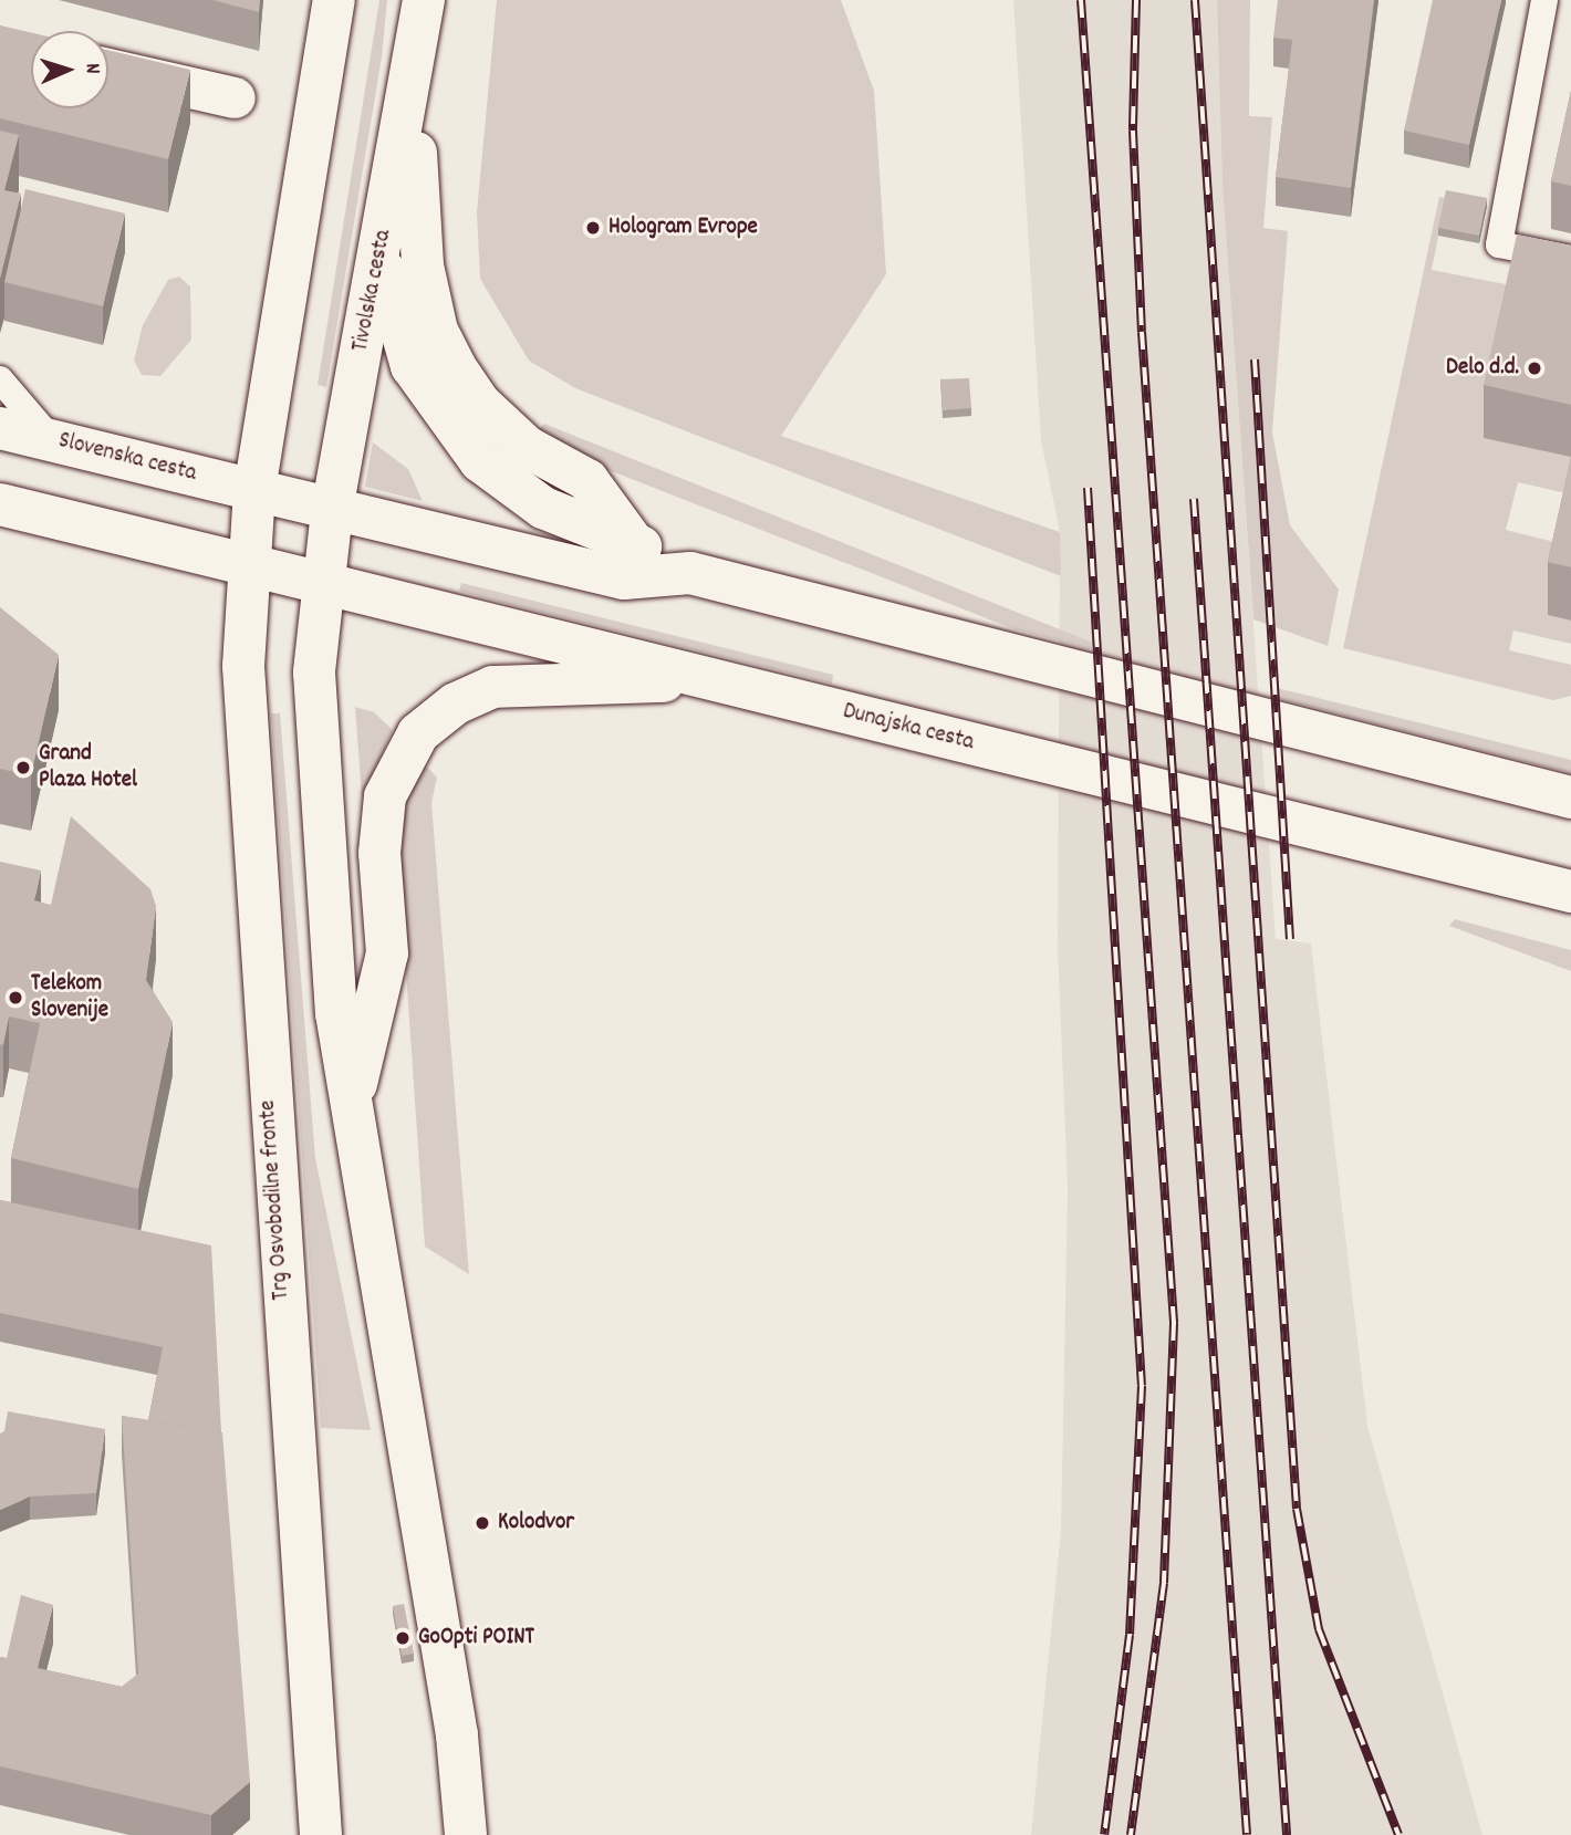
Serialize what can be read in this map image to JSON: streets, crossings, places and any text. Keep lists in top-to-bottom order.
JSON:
{
  "streets": {
    "main road": [
      "Tivolska cesta",
      "Slovenska cesta",
      "Dunajska cesta",
      "Trg Osvobodilne fronte"
    ]
  },
  "crossings": [
    ["Tivolska cesta", "Dunajska cesta"],
    ["Dunajska cesta", "Trg Osvobodilne fronte"]
  ],
  "places": [
    "Hologram Evrope",
    "Delo d.d.",
    "Grand Plaza Hotel",
    "Telekom Slovenije",
    "Kolodvor",
    "GoOpti POINT"
  ],
  "north": "right"
}
